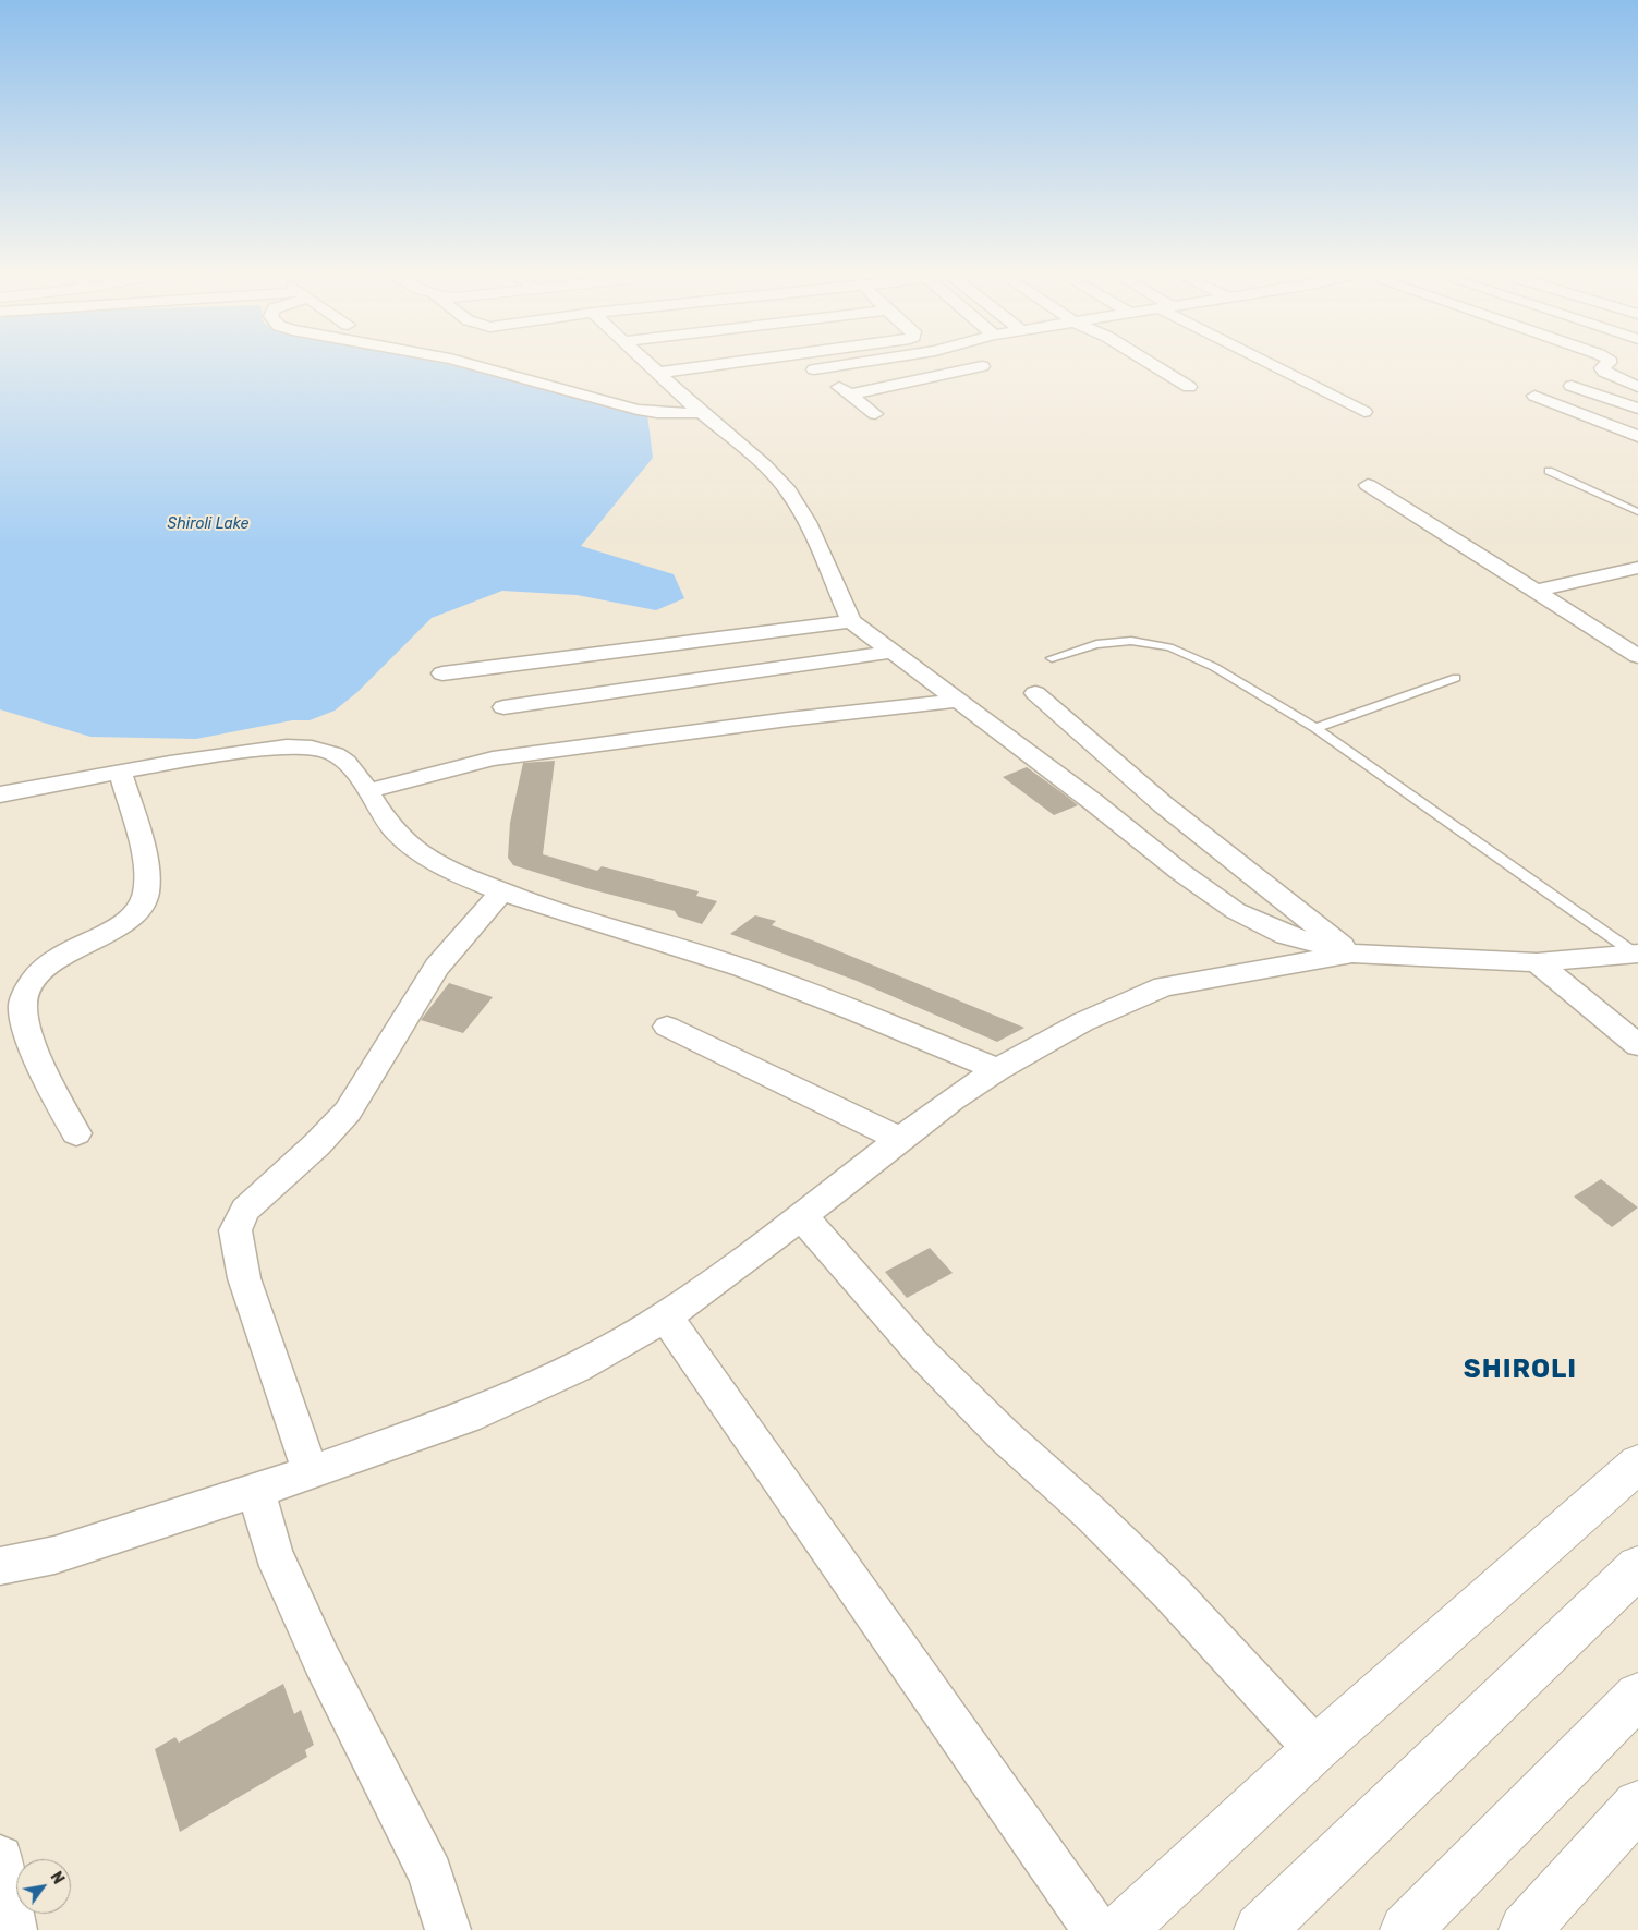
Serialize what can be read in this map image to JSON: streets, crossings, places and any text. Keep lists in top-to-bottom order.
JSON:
{
  "districts": ["SHIROLI"],
  "water": ["Shiroli Lake"],
  "north": "top right"
}
